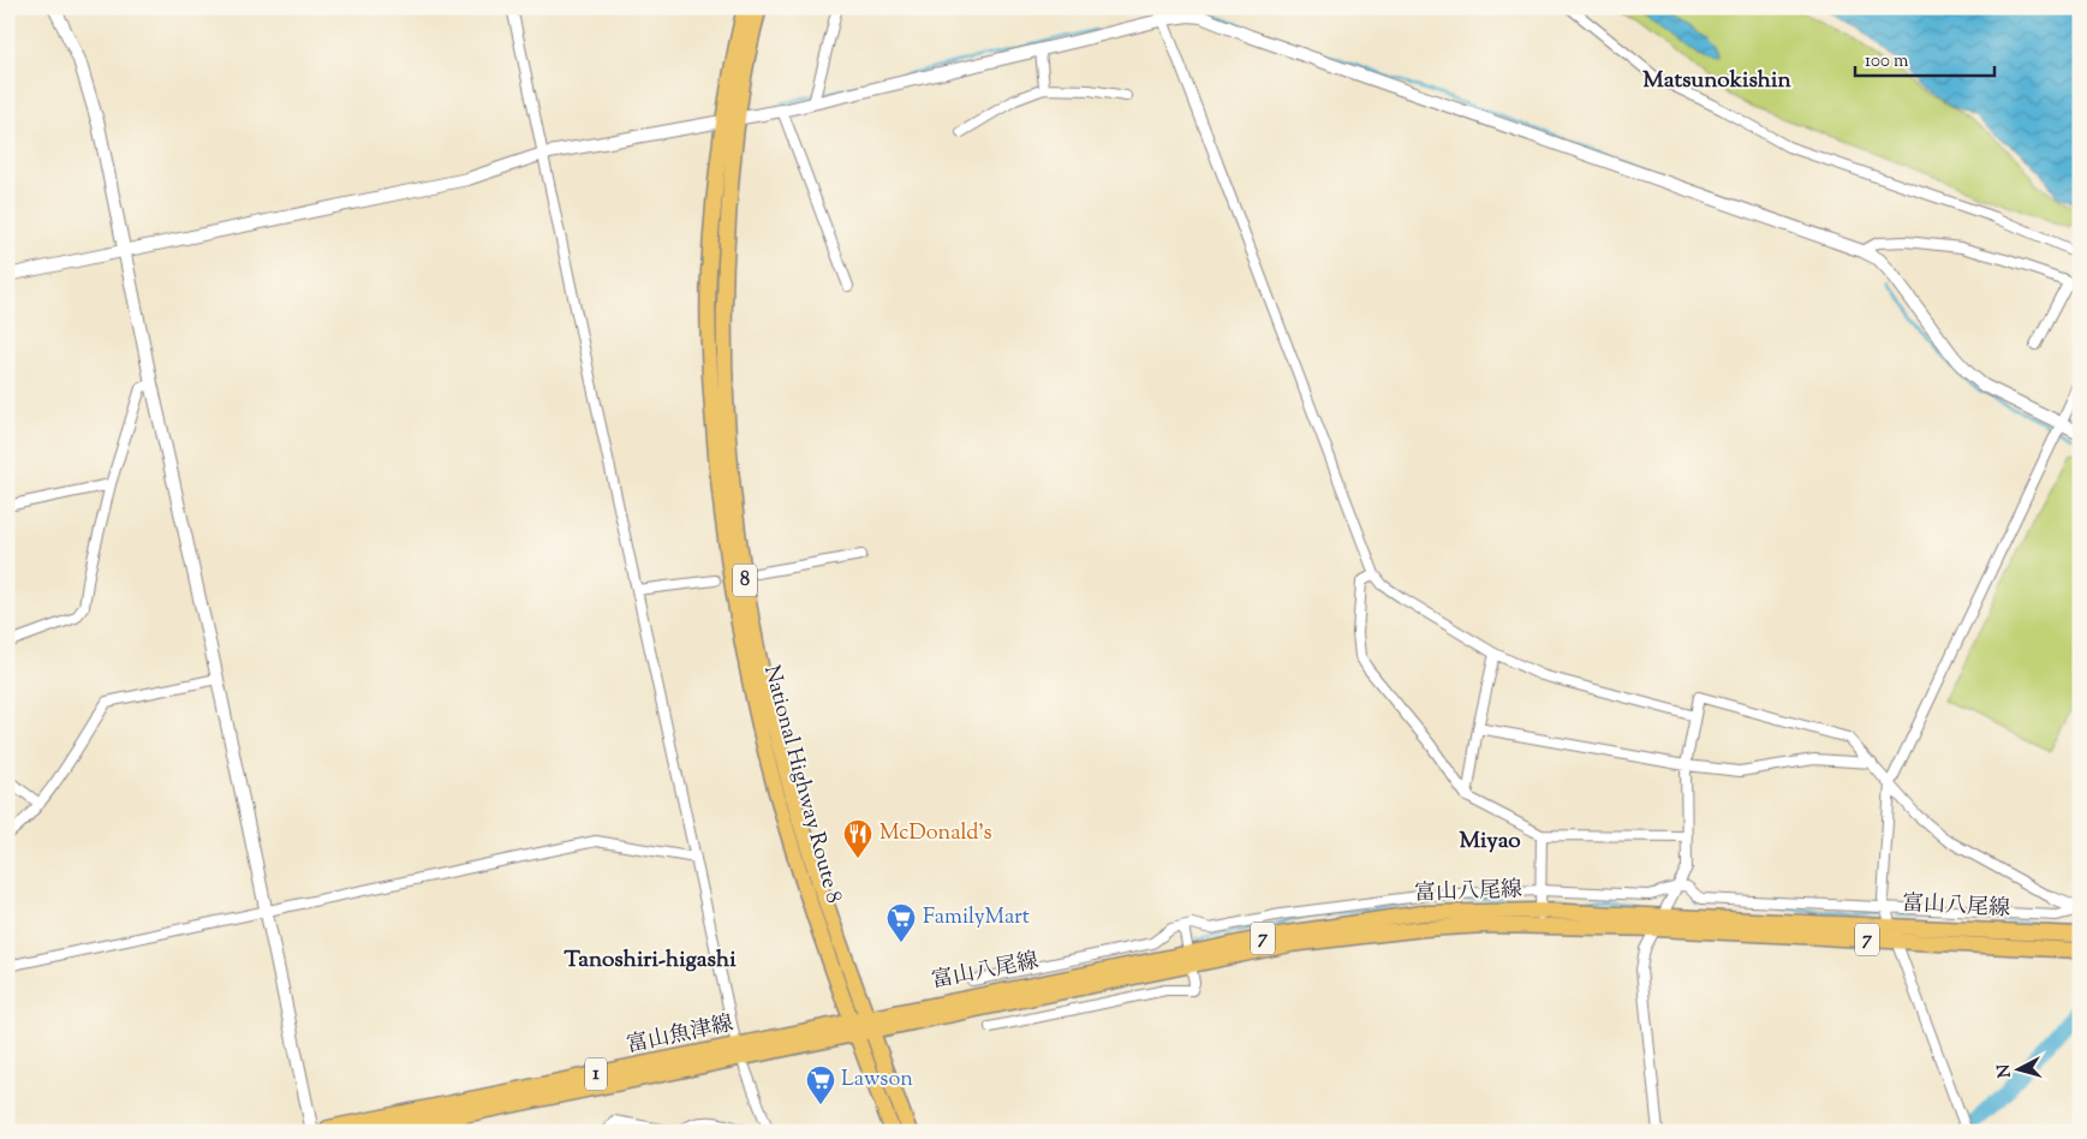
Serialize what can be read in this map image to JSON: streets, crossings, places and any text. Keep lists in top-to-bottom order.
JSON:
{
  "streets": {
    "main road": [
      "8",
      "National Highway Route 8",
      "富山八尾線",
      "7",
      "富山魚津線",
      "1"
    ]
  },
  "crossings": [
    ["National Highway Route 8", "富山八尾線"],
    ["National Highway Route 8", "富山魚津線"],
    ["富山八尾線", "富山魚津線"]
  ],
  "districts": ["Matsunokishin", "Miyao", "Tanoshiri-higashi"],
  "places": {
    "restaurant": ["McDonald's"],
    "supermarket": ["FamilyMart", "Lawson"]
  },
  "scale_bar": "100 m",
  "north": "left"
}
